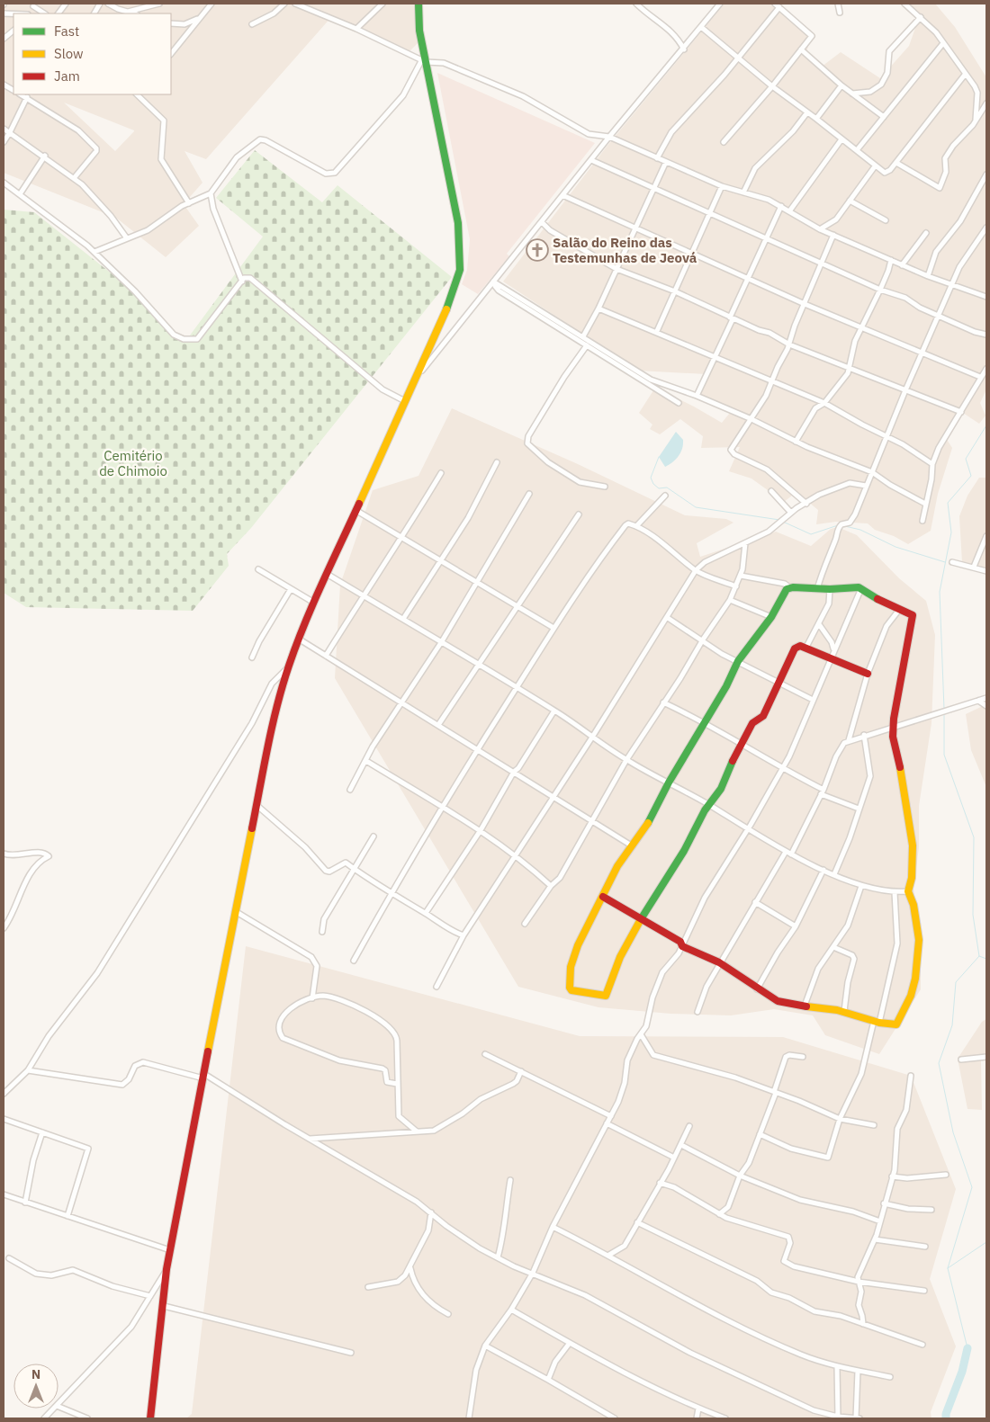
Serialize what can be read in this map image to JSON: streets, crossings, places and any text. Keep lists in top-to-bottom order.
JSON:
{
  "parks": ["Cemitério de Chimoio"],
  "places": {
    "church": ["Salão do Reino das Testemunhas de Jeová"]
  },
  "legend": ["Fast", "Slow", "Jam"],
  "north": "top"
}
